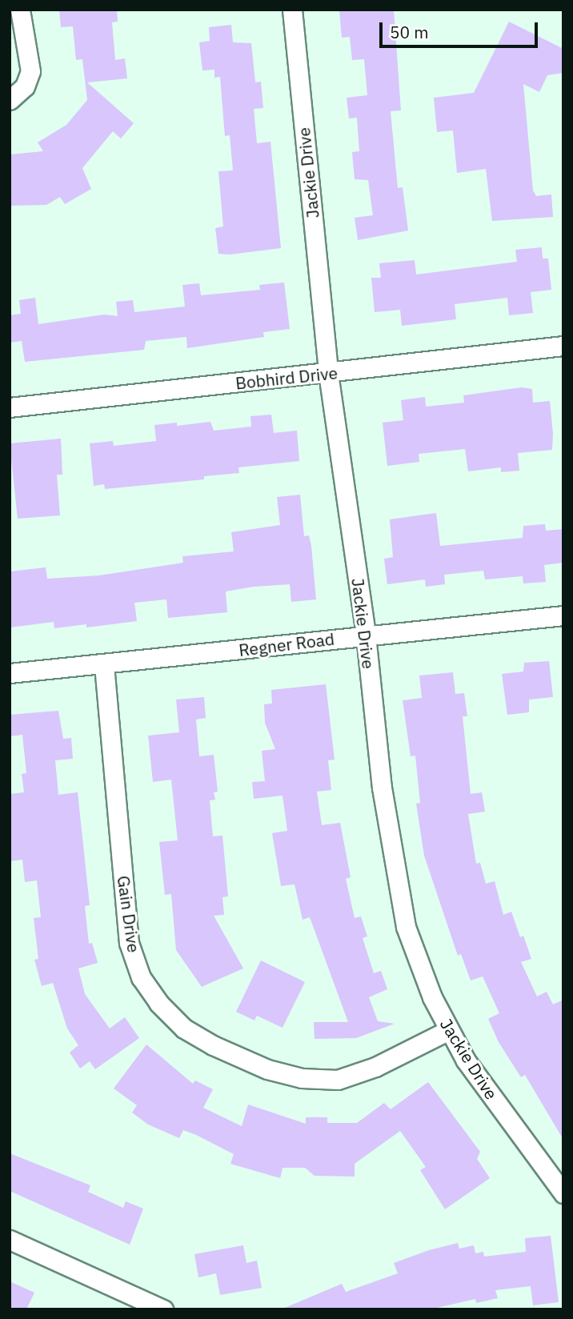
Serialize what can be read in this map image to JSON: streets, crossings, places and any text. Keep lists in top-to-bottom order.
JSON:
{
  "streets": {
    "street": [
      "Jackie Drive",
      "Bobhird Drive",
      "Regner Road",
      "Gain Drive"
    ]
  },
  "crossings": [
    ["Jackie Drive", "Bobhird Drive"],
    ["Jackie Drive", "Regner Road"],
    ["Jackie Drive", "Gain Drive"],
    ["Regner Road", "Gain Drive"]
  ],
  "scale_bar": "50 m"
}
